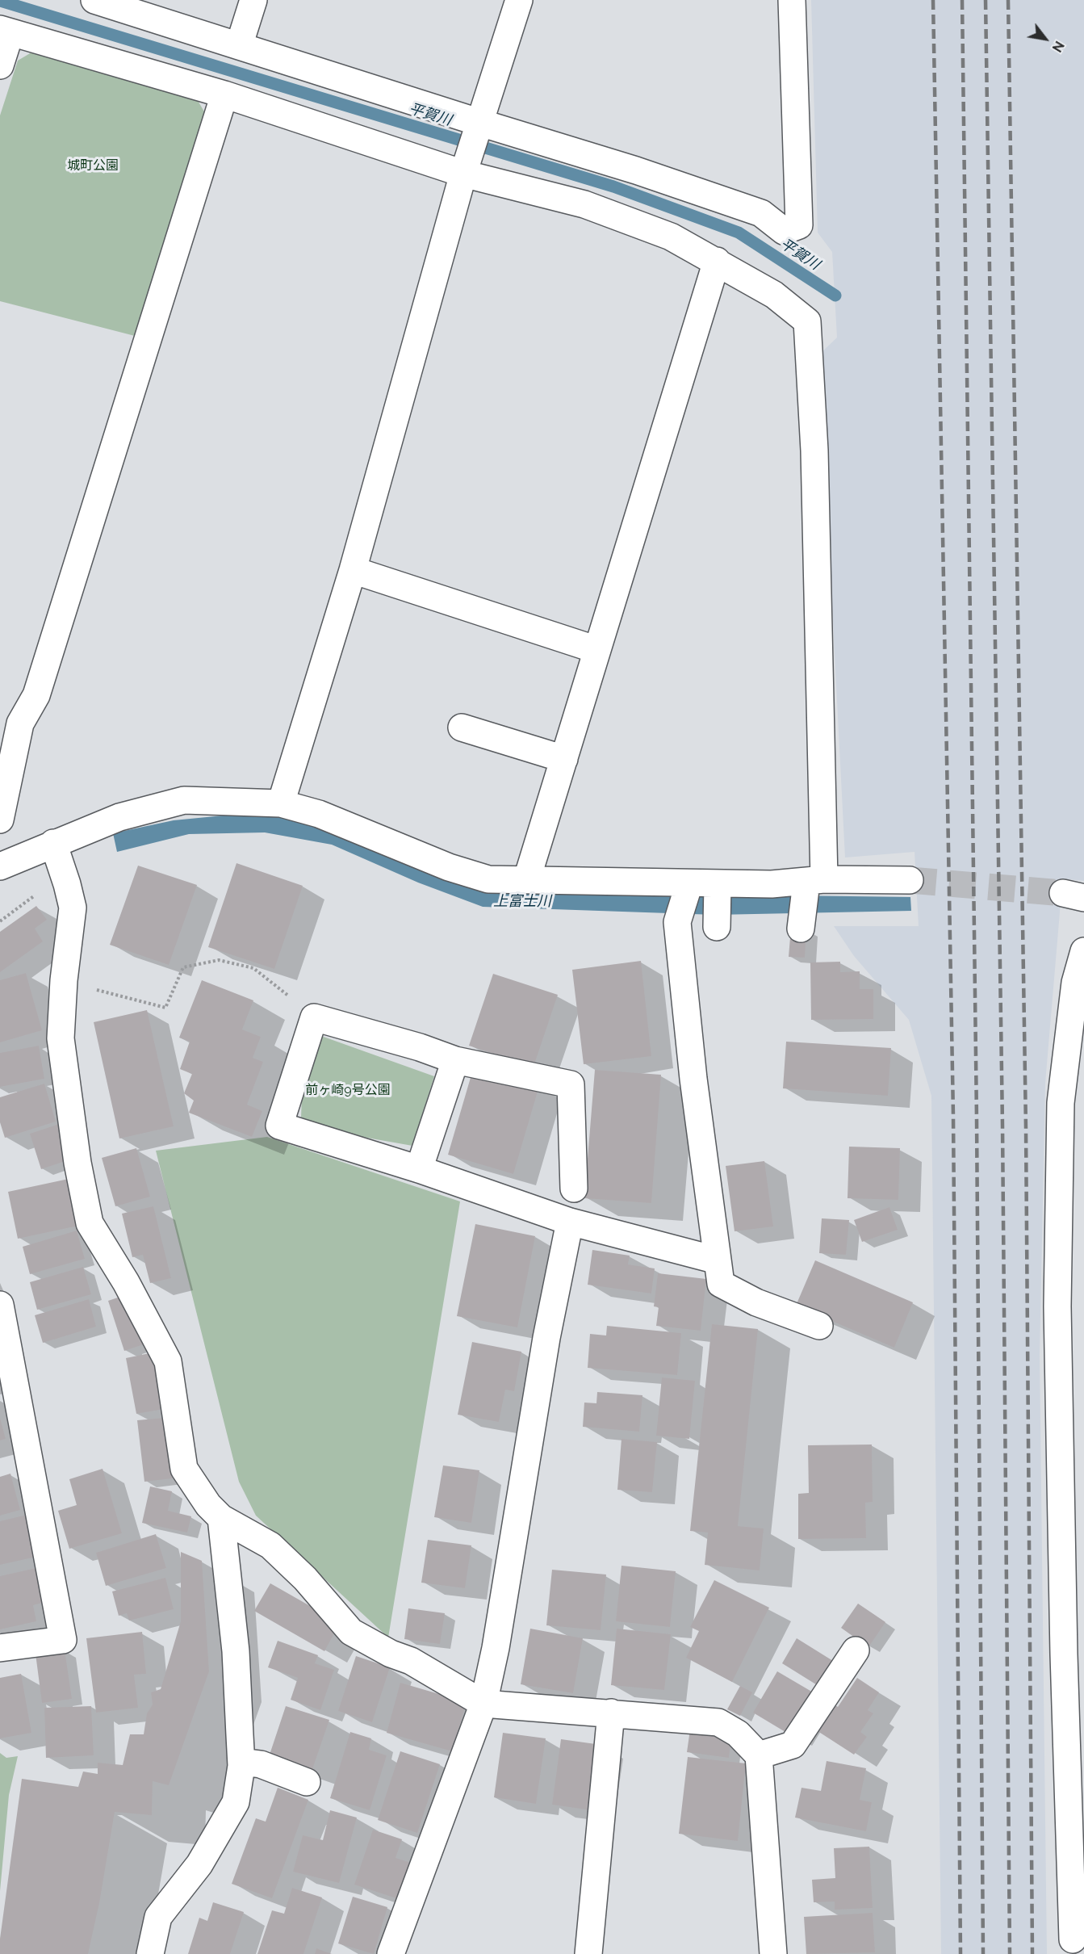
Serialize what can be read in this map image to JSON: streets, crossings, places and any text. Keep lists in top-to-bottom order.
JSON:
{
  "water": ["平賀川", "上富士川"],
  "parks": ["城町公園", "前ヶ崎9号公園"],
  "north": "bottom right"
}
